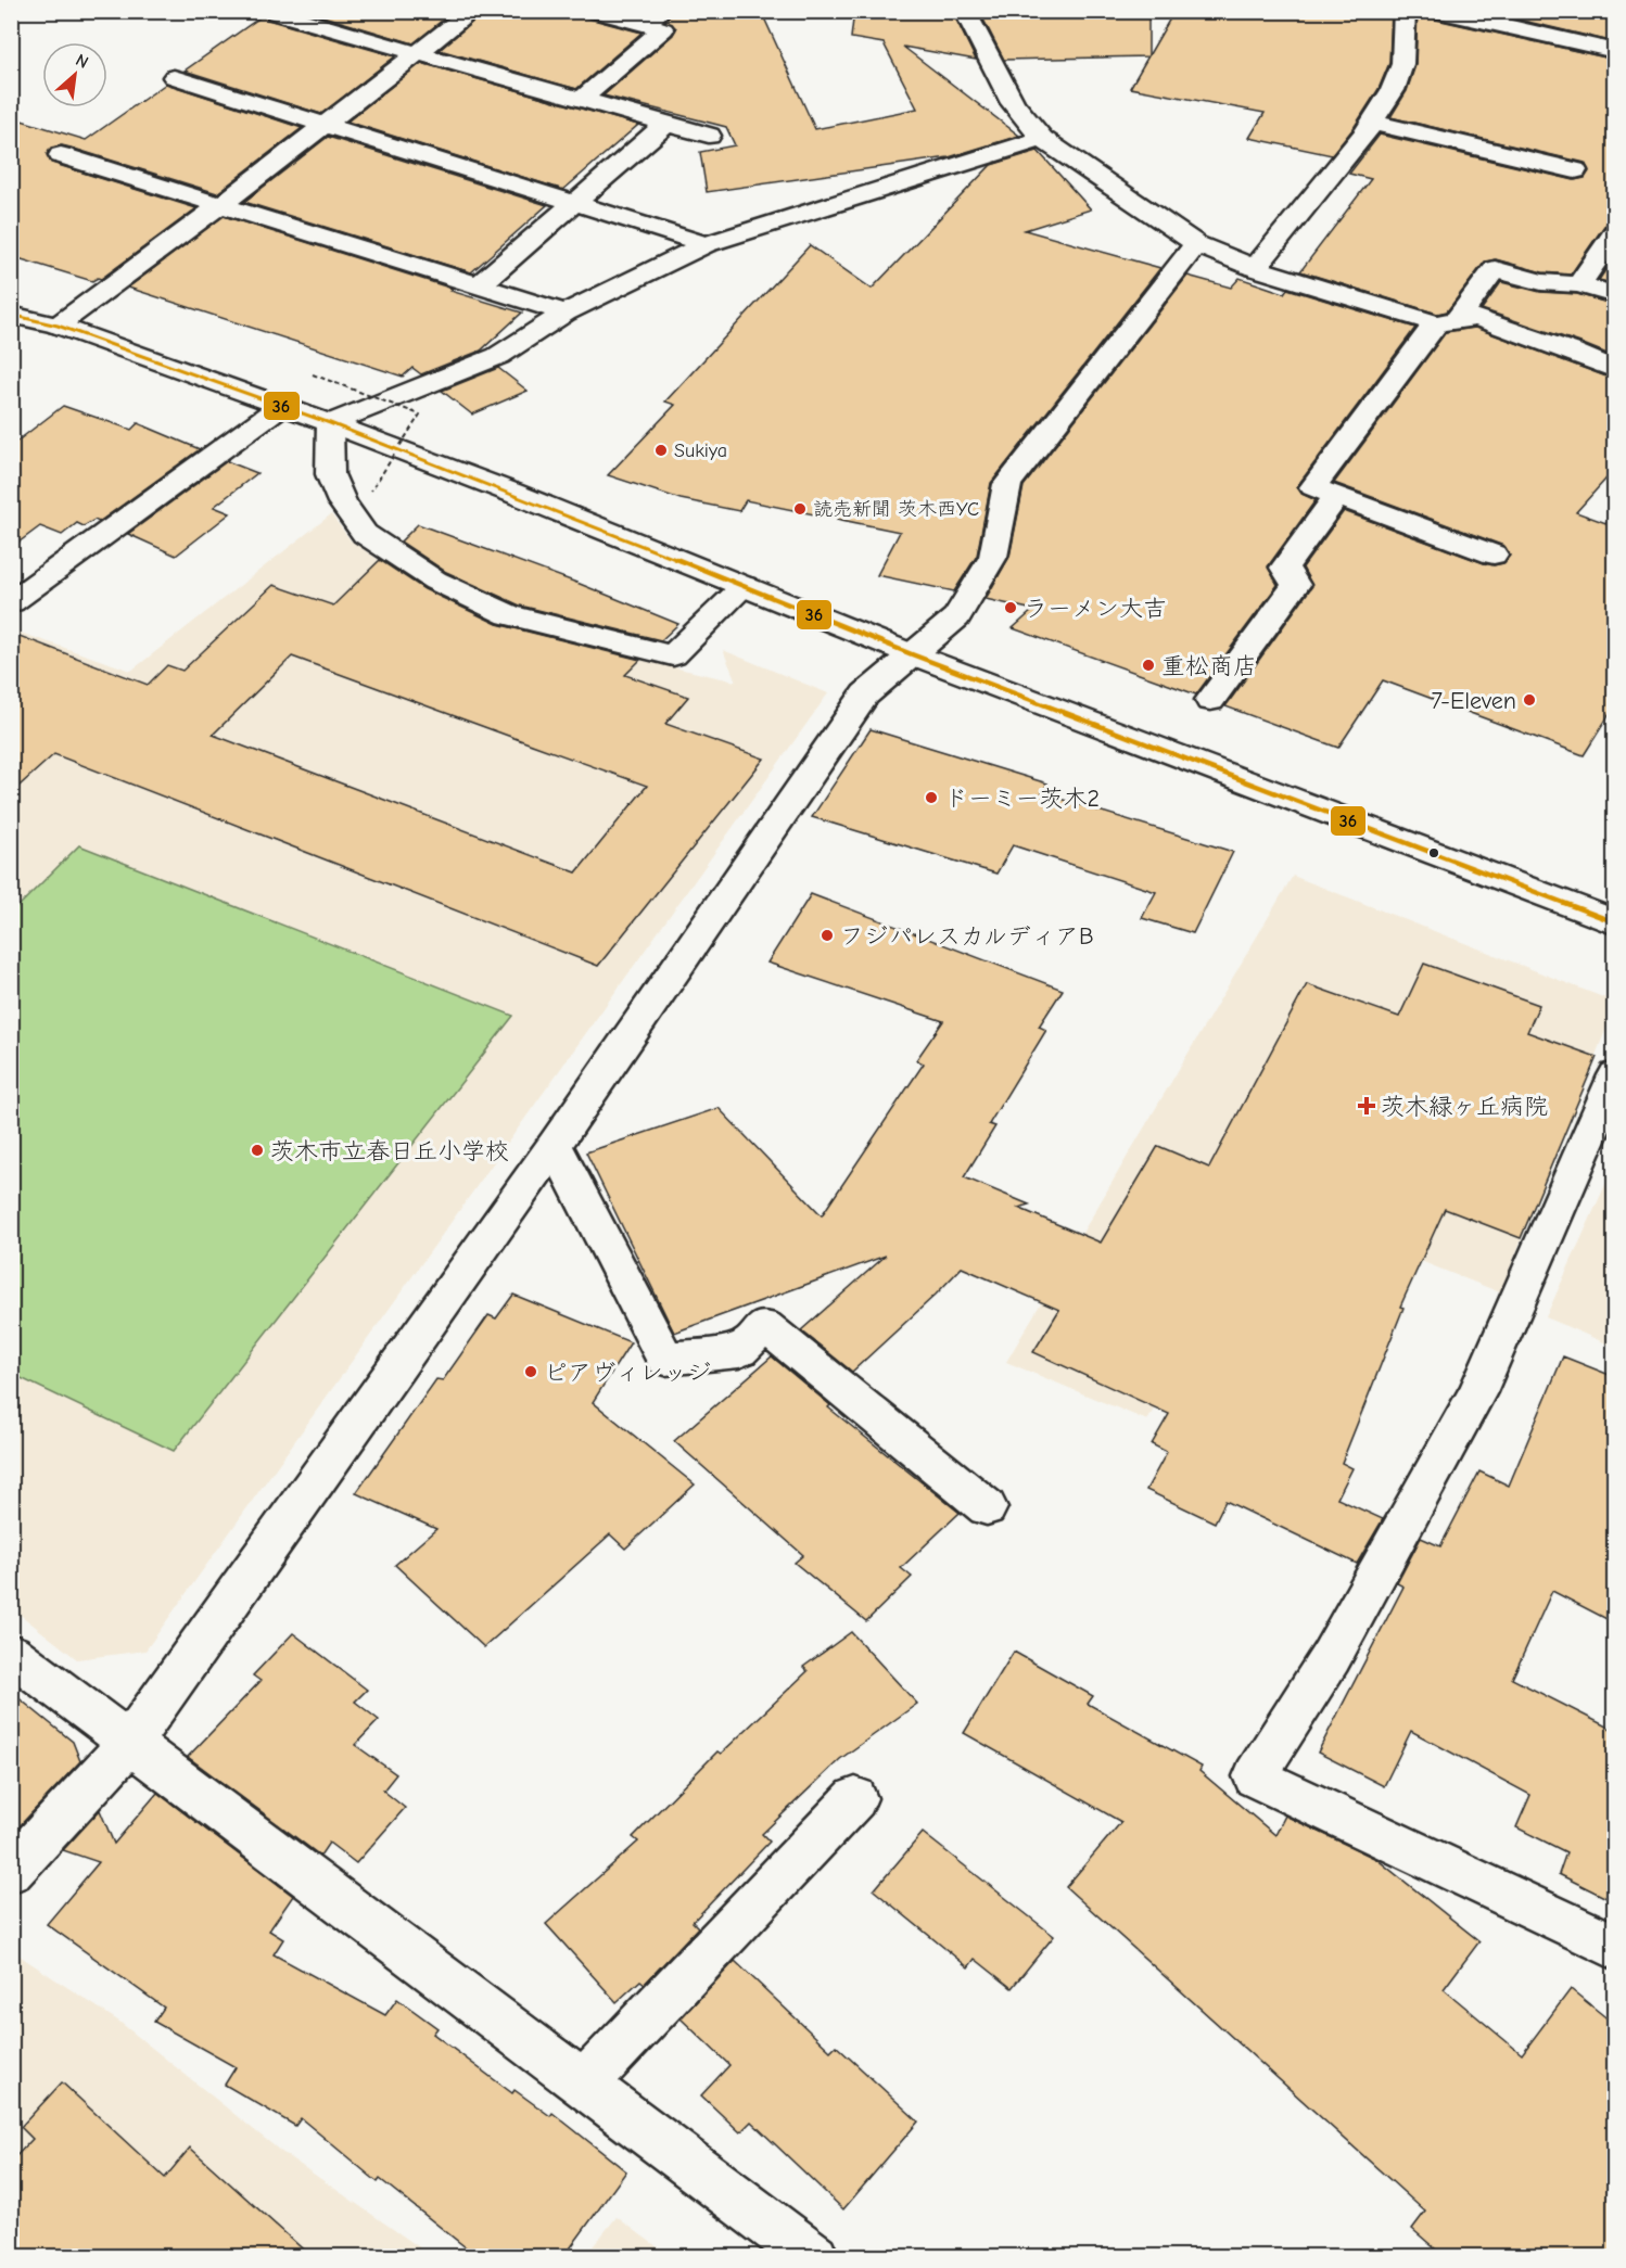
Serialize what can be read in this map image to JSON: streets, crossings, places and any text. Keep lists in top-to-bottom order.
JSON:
{
  "places": {
    "other": [
      "Sukiya",
      "読売新聞 茨木西YC",
      "ラーメン大吉",
      "重松商店",
      "7-Eleven",
      "ドーミー茨木2",
      "フジパレスカルディアB",
      "茨木市立春日丘小学校",
      "ピアヴィレッジ"
    ],
    "health": ["茨木緑ヶ丘病院"]
  },
  "lines": ["transit line 36"],
  "north": "top right"
}
